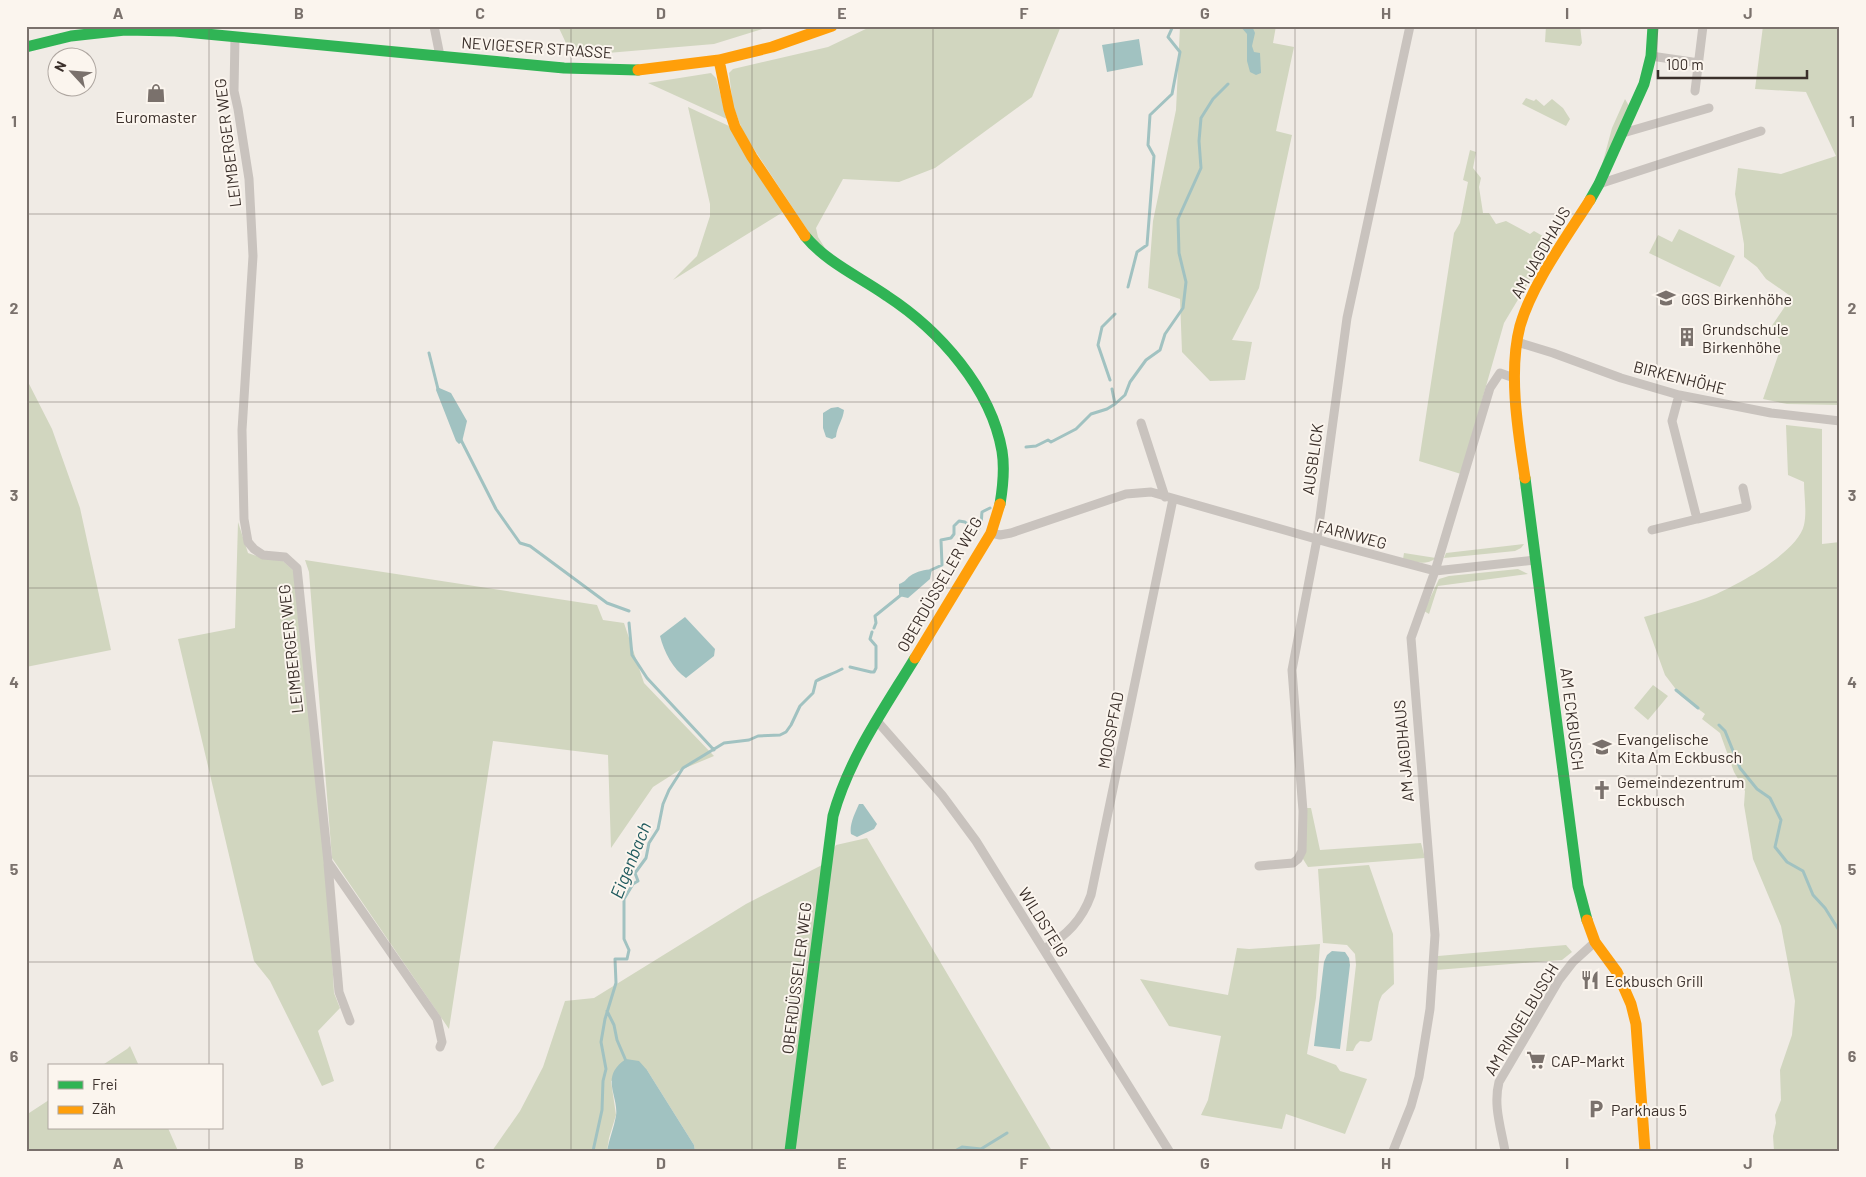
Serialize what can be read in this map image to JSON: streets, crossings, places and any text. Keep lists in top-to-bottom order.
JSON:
{
  "streets": {
    "street": [
      "NEVIGESER STRASSE",
      "LEIMBERGER WEG",
      "AM JAGDHAUS",
      "BIRKENHÖHE",
      "AUSBLICK",
      "FARNWEG",
      "OBERDÜSSELER WEG",
      "AM ECKBUSCH",
      "MOOSPFAD",
      "WILDSTEIG",
      "AM RINGELBUSCH"
    ]
  },
  "crossings": [
    ["NEVIGESER STRASSE", "LEIMBERGER WEG"],
    ["NEVIGESER STRASSE", "OBERDÜSSELER WEG"],
    ["AM JAGDHAUS", "BIRKENHÖHE"],
    ["AM JAGDHAUS", "FARNWEG"],
    ["AM JAGDHAUS", "AM ECKBUSCH"],
    ["AUSBLICK", "FARNWEG"],
    ["FARNWEG", "OBERDÜSSELER WEG"],
    ["FARNWEG", "AM ECKBUSCH"],
    ["FARNWEG", "MOOSPFAD"],
    ["OBERDÜSSELER WEG", "WILDSTEIG"],
    ["AM ECKBUSCH", "AM RINGELBUSCH"],
    ["MOOSPFAD", "WILDSTEIG"]
  ],
  "water": ["Eigenbach"],
  "places": {
    "shop": ["Euromaster"],
    "school or university": ["GGS Birkenhöhe", "Evangelische Kita Am Eckbusch"],
    "building": ["Grundschule Birkenhöhe"],
    "church": ["Gemeindezentrum Eckbusch"],
    "restaurant": ["Eckbusch Grill"],
    "supermarket": ["CAP-Markt"],
    "parking": ["Parkhaus 5"]
  },
  "legend": ["Frei", "Zäh"],
  "scale_bar": "100 m",
  "north": "top left",
  "grid": {
    "columns": [
      "A",
      "B",
      "C",
      "D",
      "E",
      "F",
      "G",
      "H",
      "I",
      "J"
    ],
    "rows": [
      "1",
      "2",
      "3",
      "4",
      "5",
      "6"
    ]
  }
}
